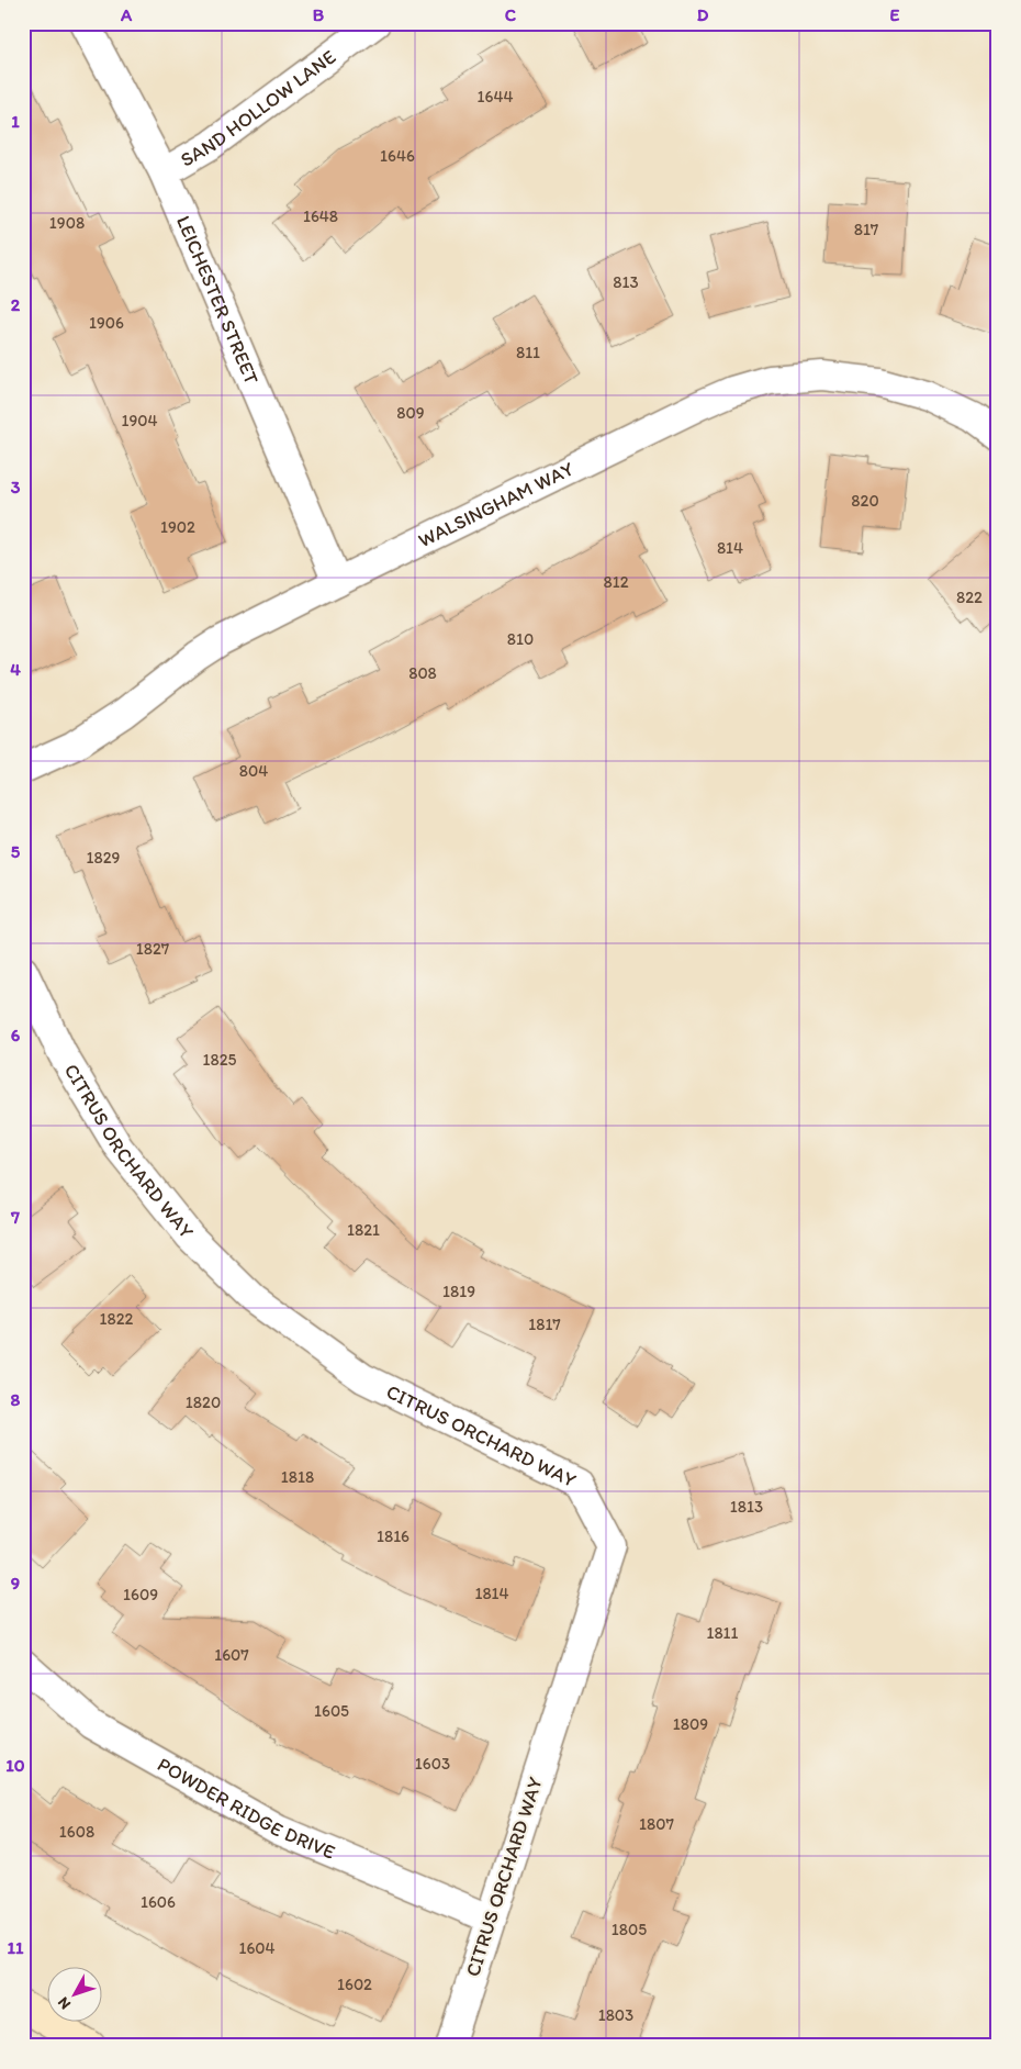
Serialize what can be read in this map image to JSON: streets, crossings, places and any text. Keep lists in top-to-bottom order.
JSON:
{
  "streets": {
    "street": [
      "SAND HOLLOW LANE",
      "LEICHESTER STREET",
      "WALSINGHAM WAY",
      "CITRUS ORCHARD WAY",
      "POWDER RIDGE DRIVE"
    ]
  },
  "crossings": [
    ["SAND HOLLOW LANE", "LEICHESTER STREET"],
    ["LEICHESTER STREET", "WALSINGHAM WAY"],
    ["CITRUS ORCHARD WAY", "POWDER RIDGE DRIVE"]
  ],
  "house_numbers": [
    "1644",
    "1646",
    "1648",
    "1908",
    "817",
    "813",
    "1906",
    "811",
    "809",
    "1904",
    "820",
    "1902",
    "814",
    "812",
    "822",
    "810",
    "808",
    "804",
    "1829",
    "1827",
    "1825",
    "1821",
    "1819",
    "1822",
    "1817",
    "1820",
    "1818",
    "1813",
    "1816",
    "1814",
    "1609",
    "1811",
    "1607",
    "1605",
    "1809",
    "1603",
    "1807",
    "1608",
    "1606",
    "1805",
    "1604",
    "1602",
    "1803"
  ],
  "north": "bottom left",
  "grid": {
    "columns": [
      "A",
      "B",
      "C",
      "D",
      "E"
    ],
    "rows": [
      "1",
      "2",
      "3",
      "4",
      "5",
      "6",
      "7",
      "8",
      "9",
      "10",
      "11"
    ]
  }
}
